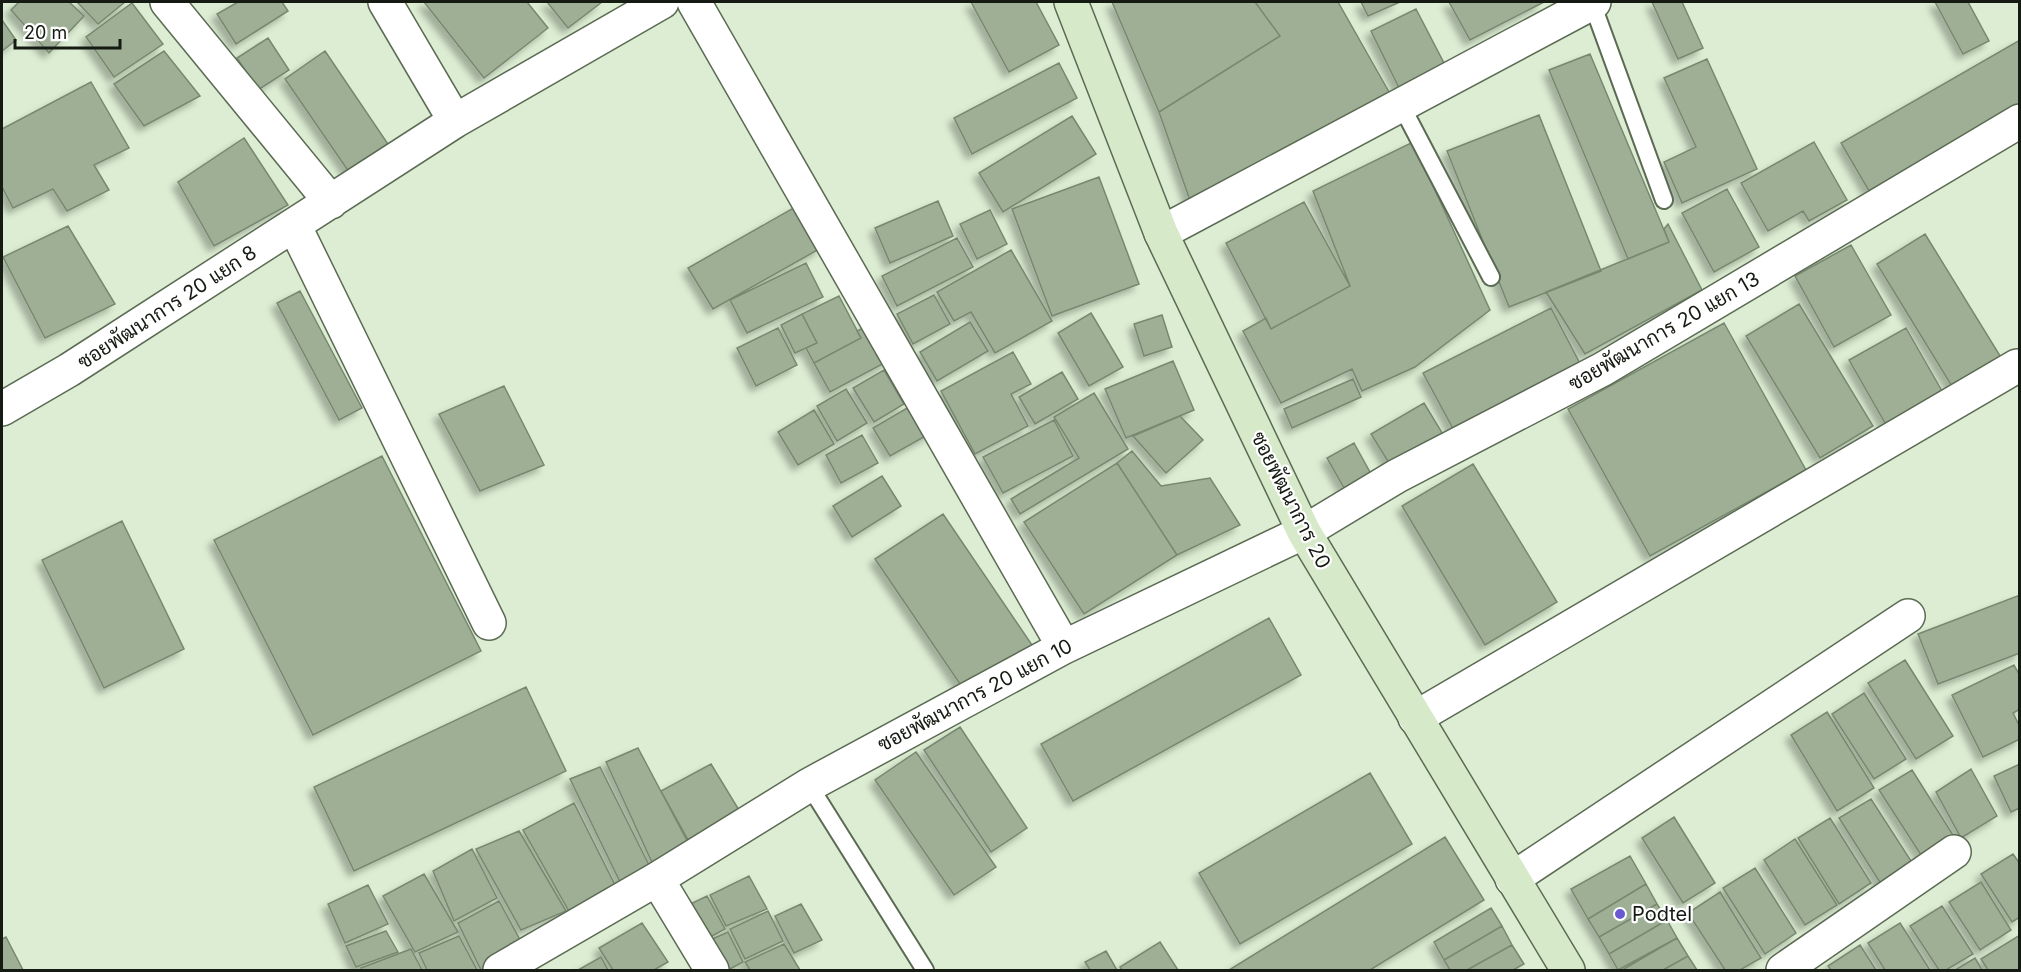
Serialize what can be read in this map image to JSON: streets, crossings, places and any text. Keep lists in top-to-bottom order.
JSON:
{
  "streets": {
    "street": [
      "ซอยพัฒนาการ 20 แยก 8",
      "ซอยพัฒนาการ 20 แยก 13",
      "ซอยพัฒนาการ 20",
      "ซอยพัฒนาการ 20 แยก 10"
    ]
  },
  "crossings": [
    ["ซอยพัฒนาการ 20 แยก 13", "ซอยพัฒนาการ 20"],
    ["ซอยพัฒนาการ 20 แยก 13", "ซอยพัฒนาการ 20 แยก 10"],
    ["ซอยพัฒนาการ 20", "ซอยพัฒนาการ 20 แยก 10"]
  ],
  "places": ["Podtel"],
  "scale_bar": "20 m"
}
